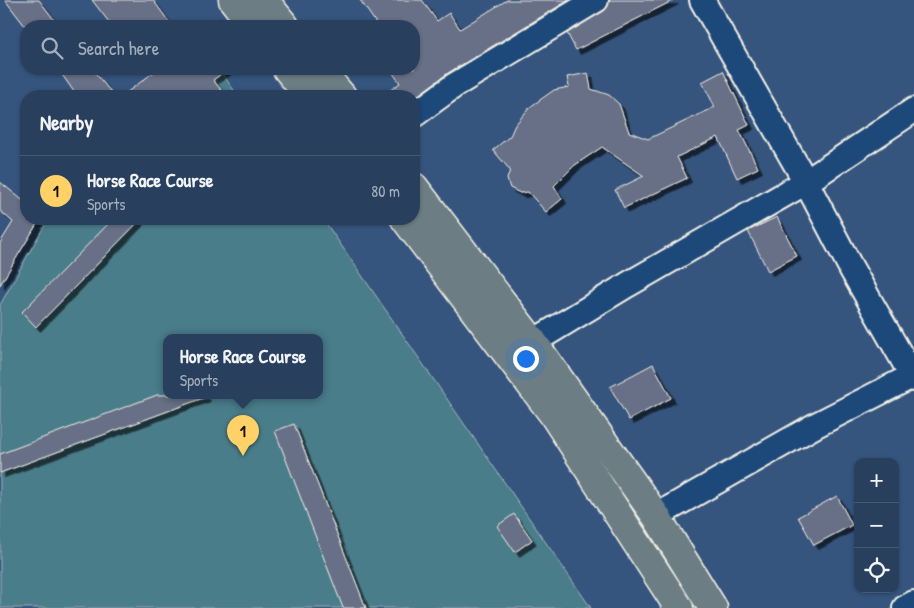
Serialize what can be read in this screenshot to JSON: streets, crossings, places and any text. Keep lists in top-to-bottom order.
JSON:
{
  "page": {
    "search": "Search here",
    "heading": "Nearby",
    "list": [
      {
        "mark": "1",
        "name": "Horse Race Course",
        "note": "Sports",
        "value": "80 m"
      }
    ],
    "popup": ["Horse Race Course", "Sports"],
    "pins": "1",
    "map_buttons": ["+", "−"]
  }
}
